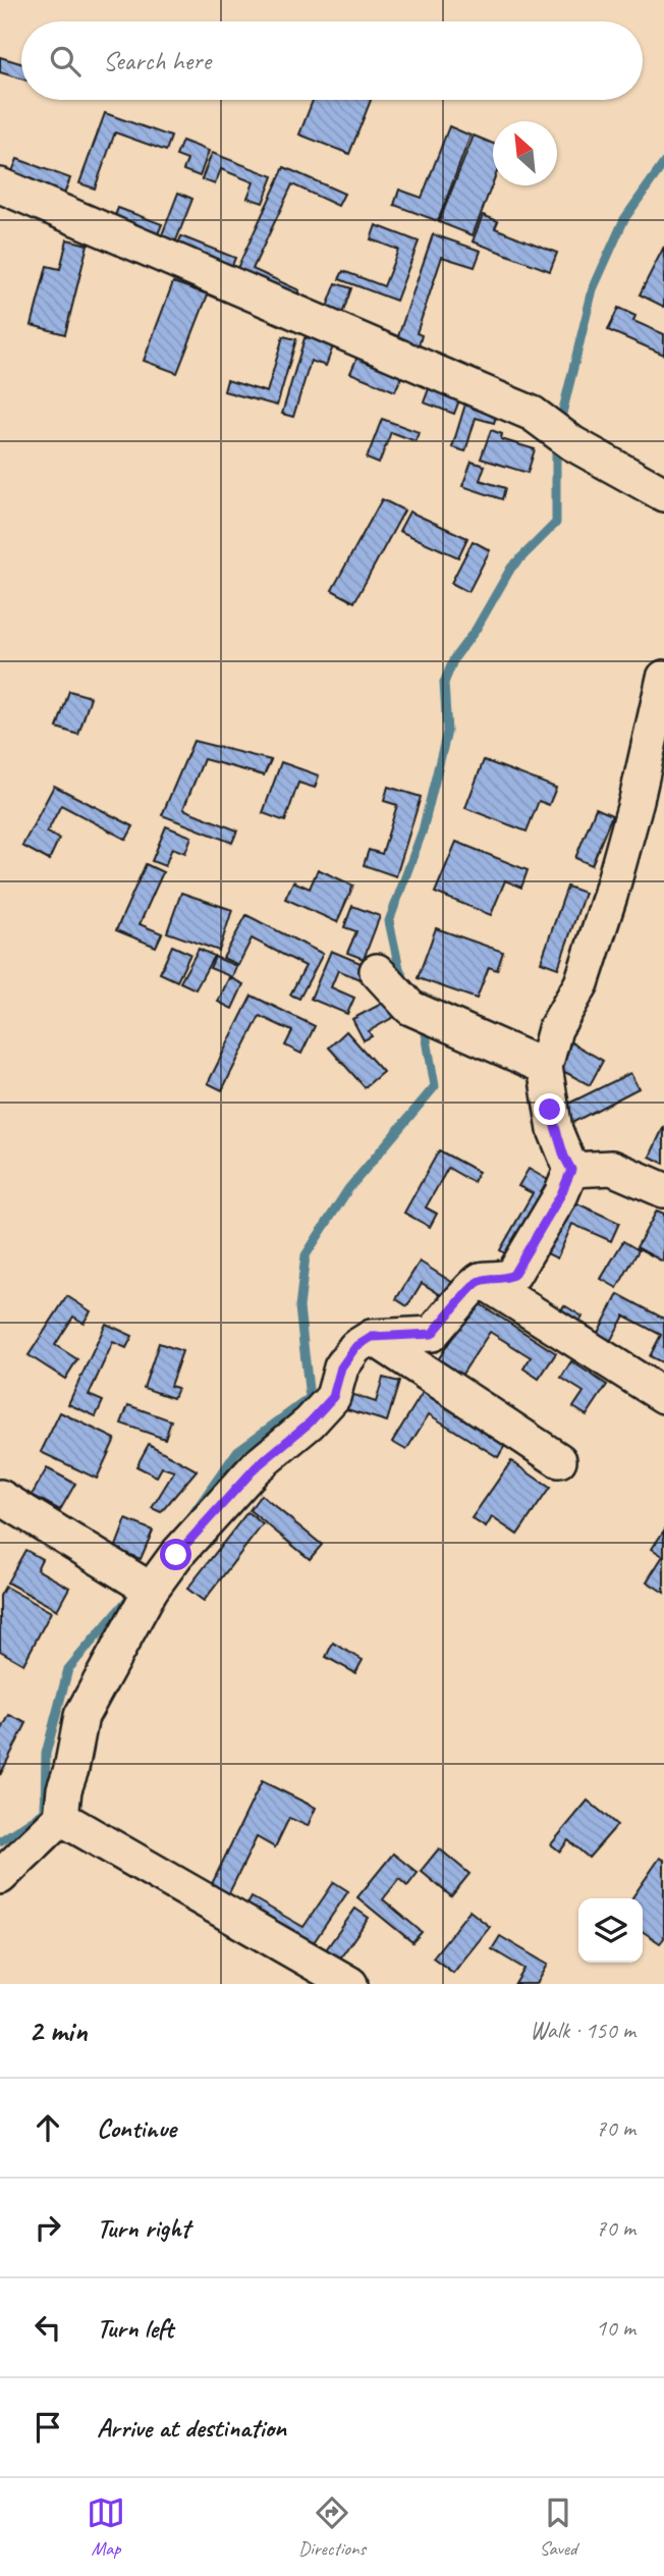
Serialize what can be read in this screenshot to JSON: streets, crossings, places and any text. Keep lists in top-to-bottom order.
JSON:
{
  "north": "top left",
  "page": {
    "search": "Search here",
    "heading": ["2 min", "Walk · 150 m"],
    "list": [
      ["Continue", "70 m"],
      ["Turn right", "70 m"],
      ["Turn left", "10 m"],
      "Arrive at destination"
    ],
    "nav": ["Map", "Directions", "Saved"]
  }
}
